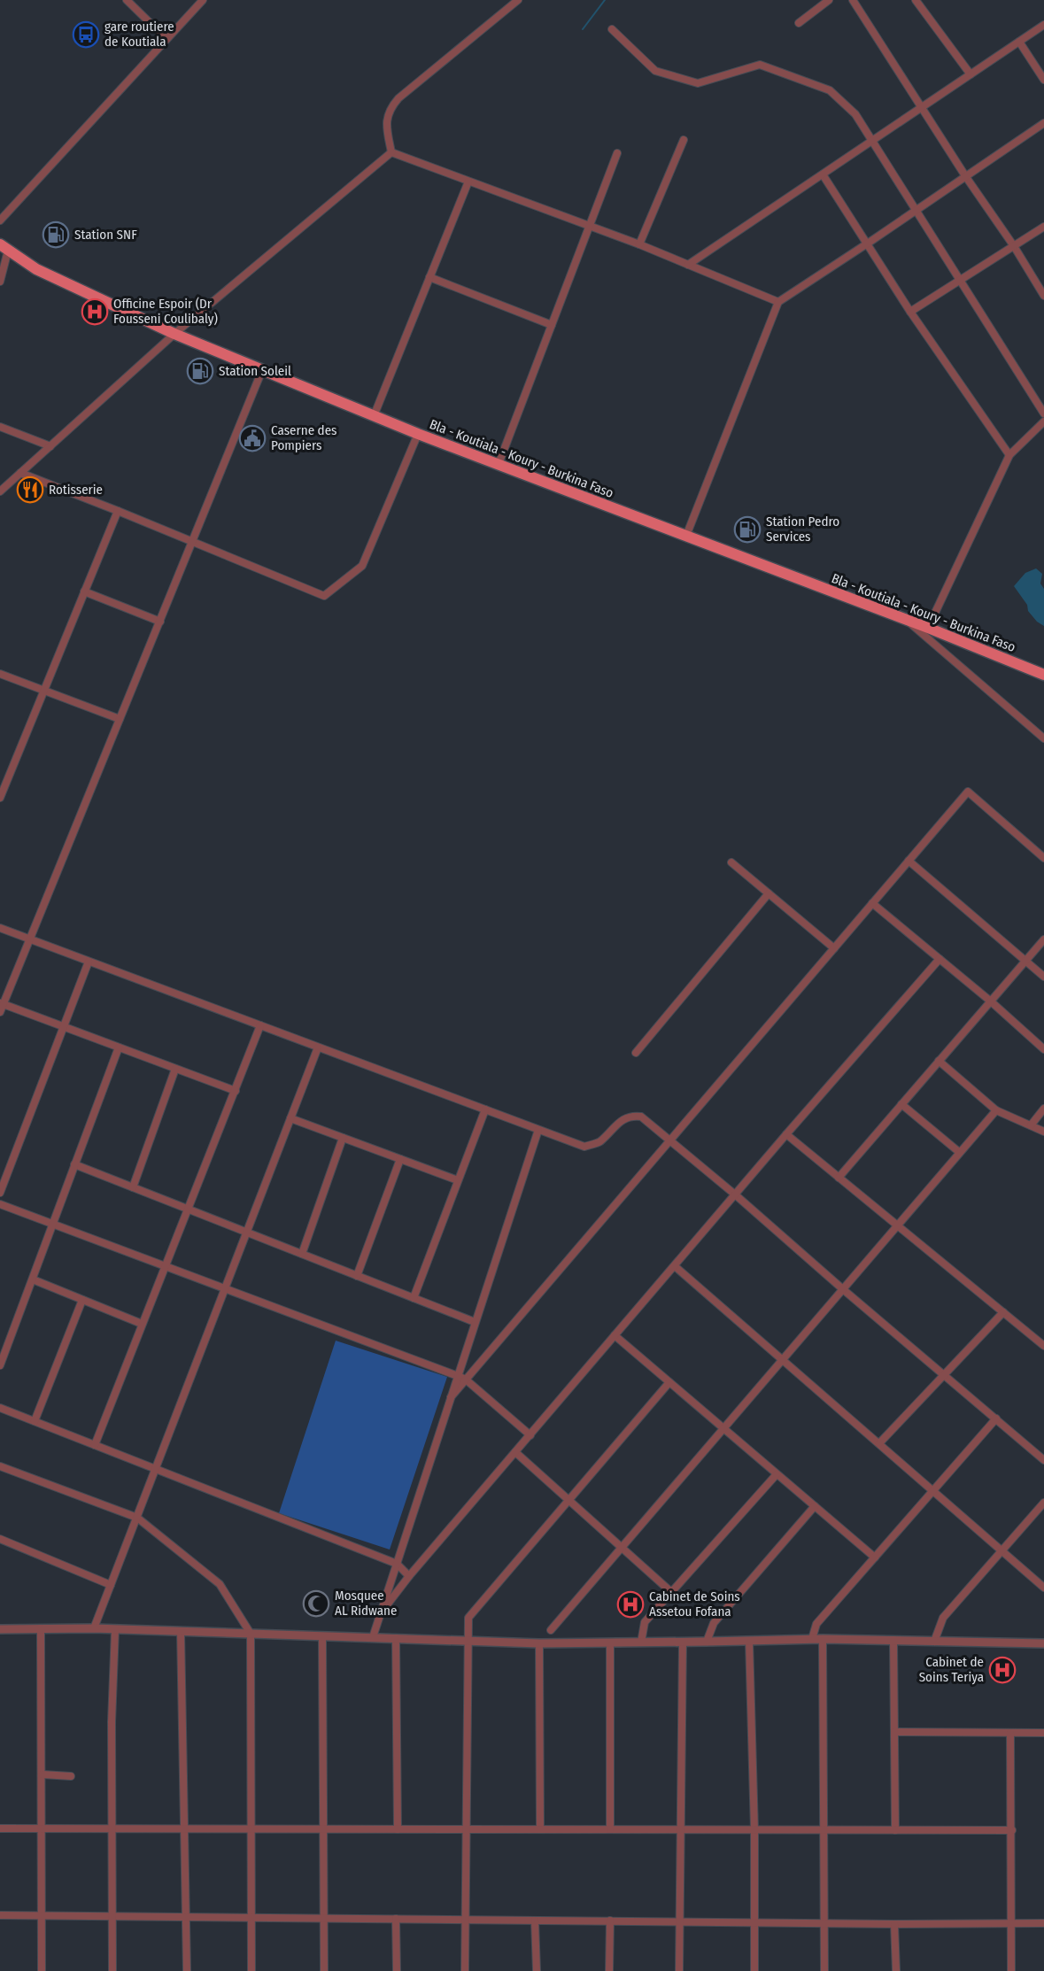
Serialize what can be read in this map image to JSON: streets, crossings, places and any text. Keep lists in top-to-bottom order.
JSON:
{
  "streets": {
    "main road": ["Bla - Koutiala - Koury - Burkina Faso"]
  },
  "places": {
    "bus stop": ["gare routiere de Koutiala"],
    "fuel station": ["Station SNF", "Station Soleil", "Station Pedro Services"],
    "hospital": ["Officine Espoir (Dr Fousseni Coulibaly)", "Cabinet de Soins Assetou Fofana", "Cabinet de Soins Teriya"],
    "public building": ["Caserne des Pompiers"],
    "restaurant": ["Rotisserie"],
    "mosque": ["Mosquee AL Ridwane"]
  }
}
